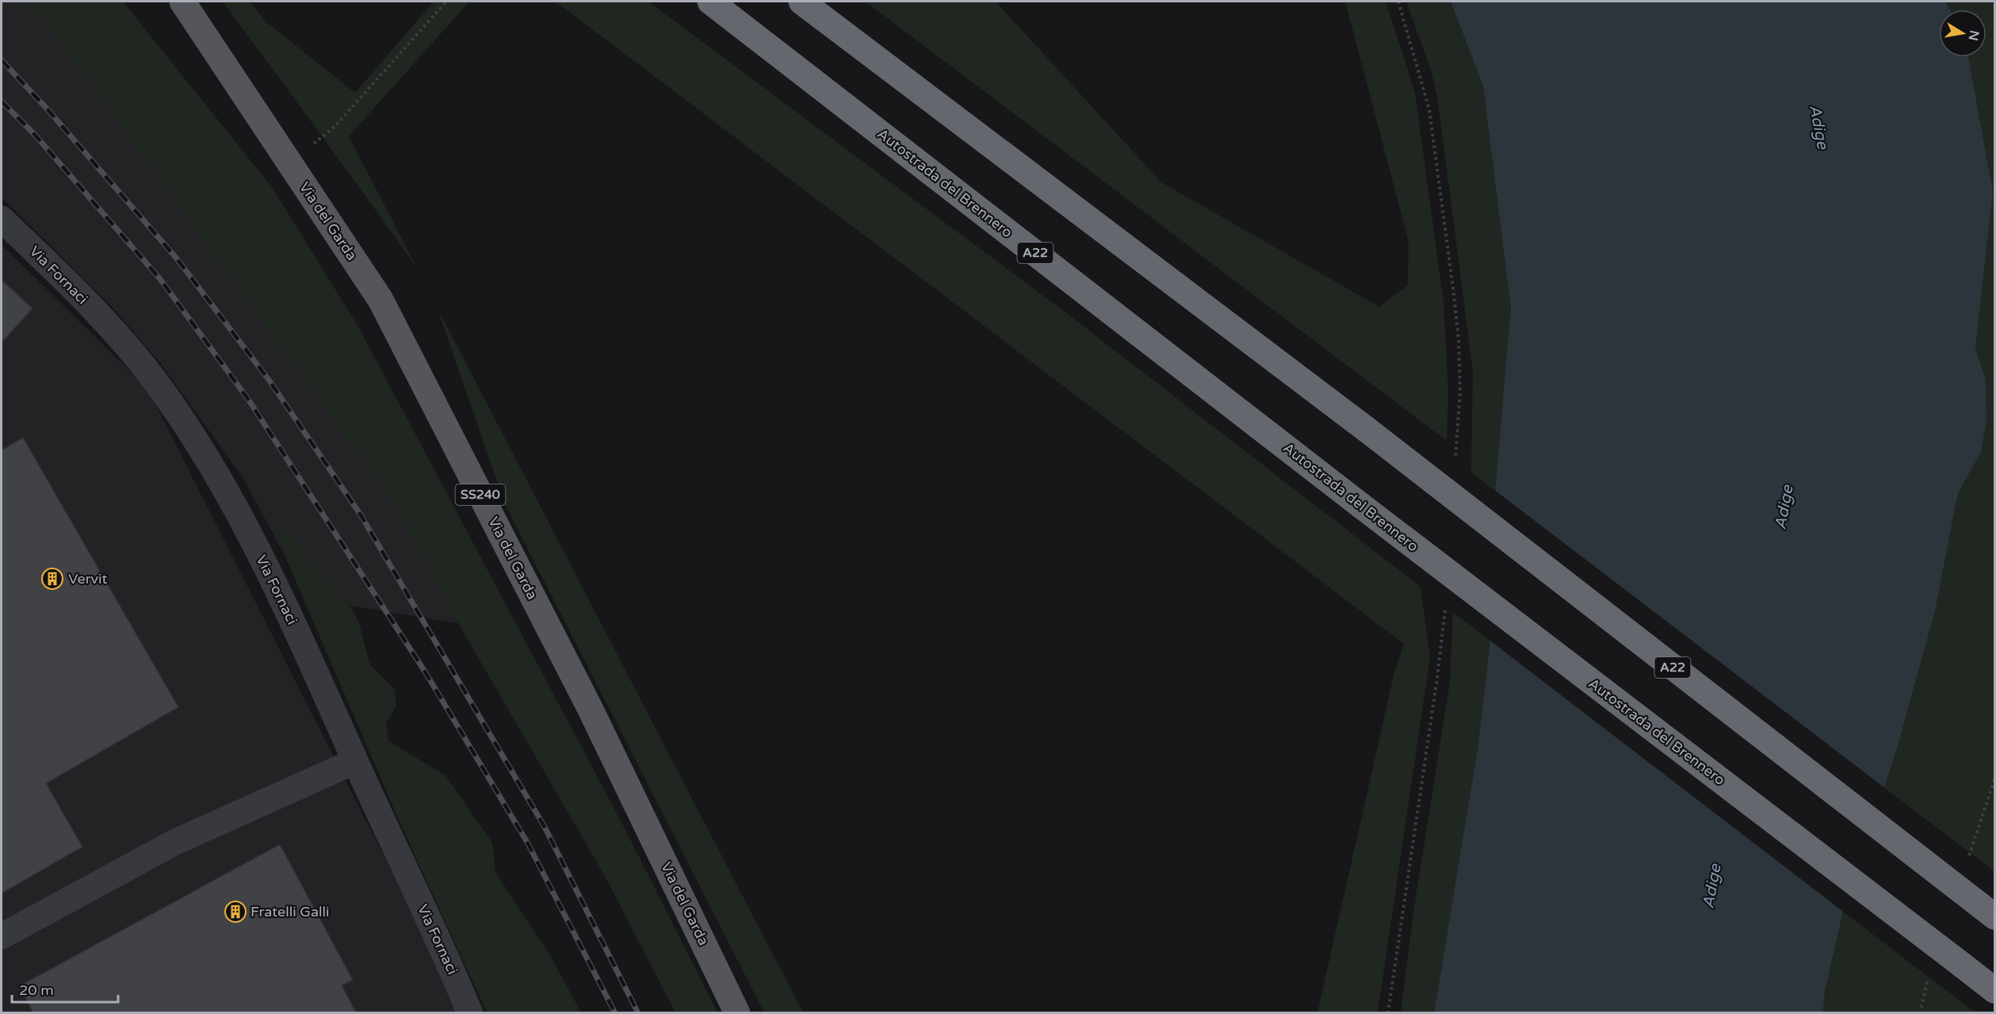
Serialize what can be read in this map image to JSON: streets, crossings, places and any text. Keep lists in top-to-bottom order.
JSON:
{
  "streets": {
    "highway": ["Autostrada del Brennero", "A22"],
    "main road": ["Via del Garda", "SS240"],
    "street": ["Via Fornaci"]
  },
  "water": ["Adige"],
  "places": {
    "building": ["Vervit", "Fratelli Galli"]
  },
  "scale_bar": "20 m",
  "north": "right"
}
